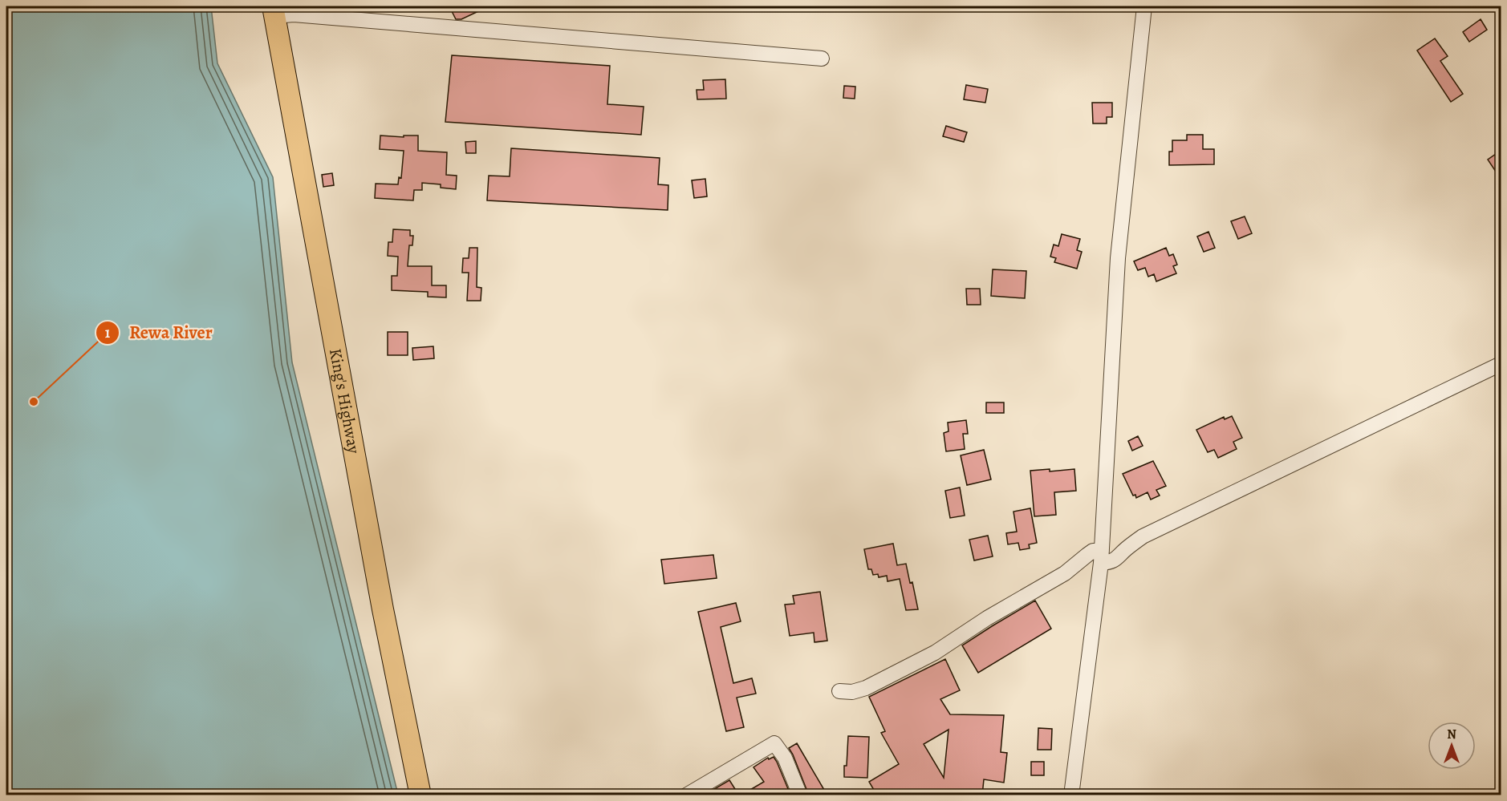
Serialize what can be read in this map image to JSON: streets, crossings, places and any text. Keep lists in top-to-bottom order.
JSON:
{
  "streets": {
    "highway": ["King's Highway"]
  },
  "places": ["Rewa River"],
  "north": "top"
}
